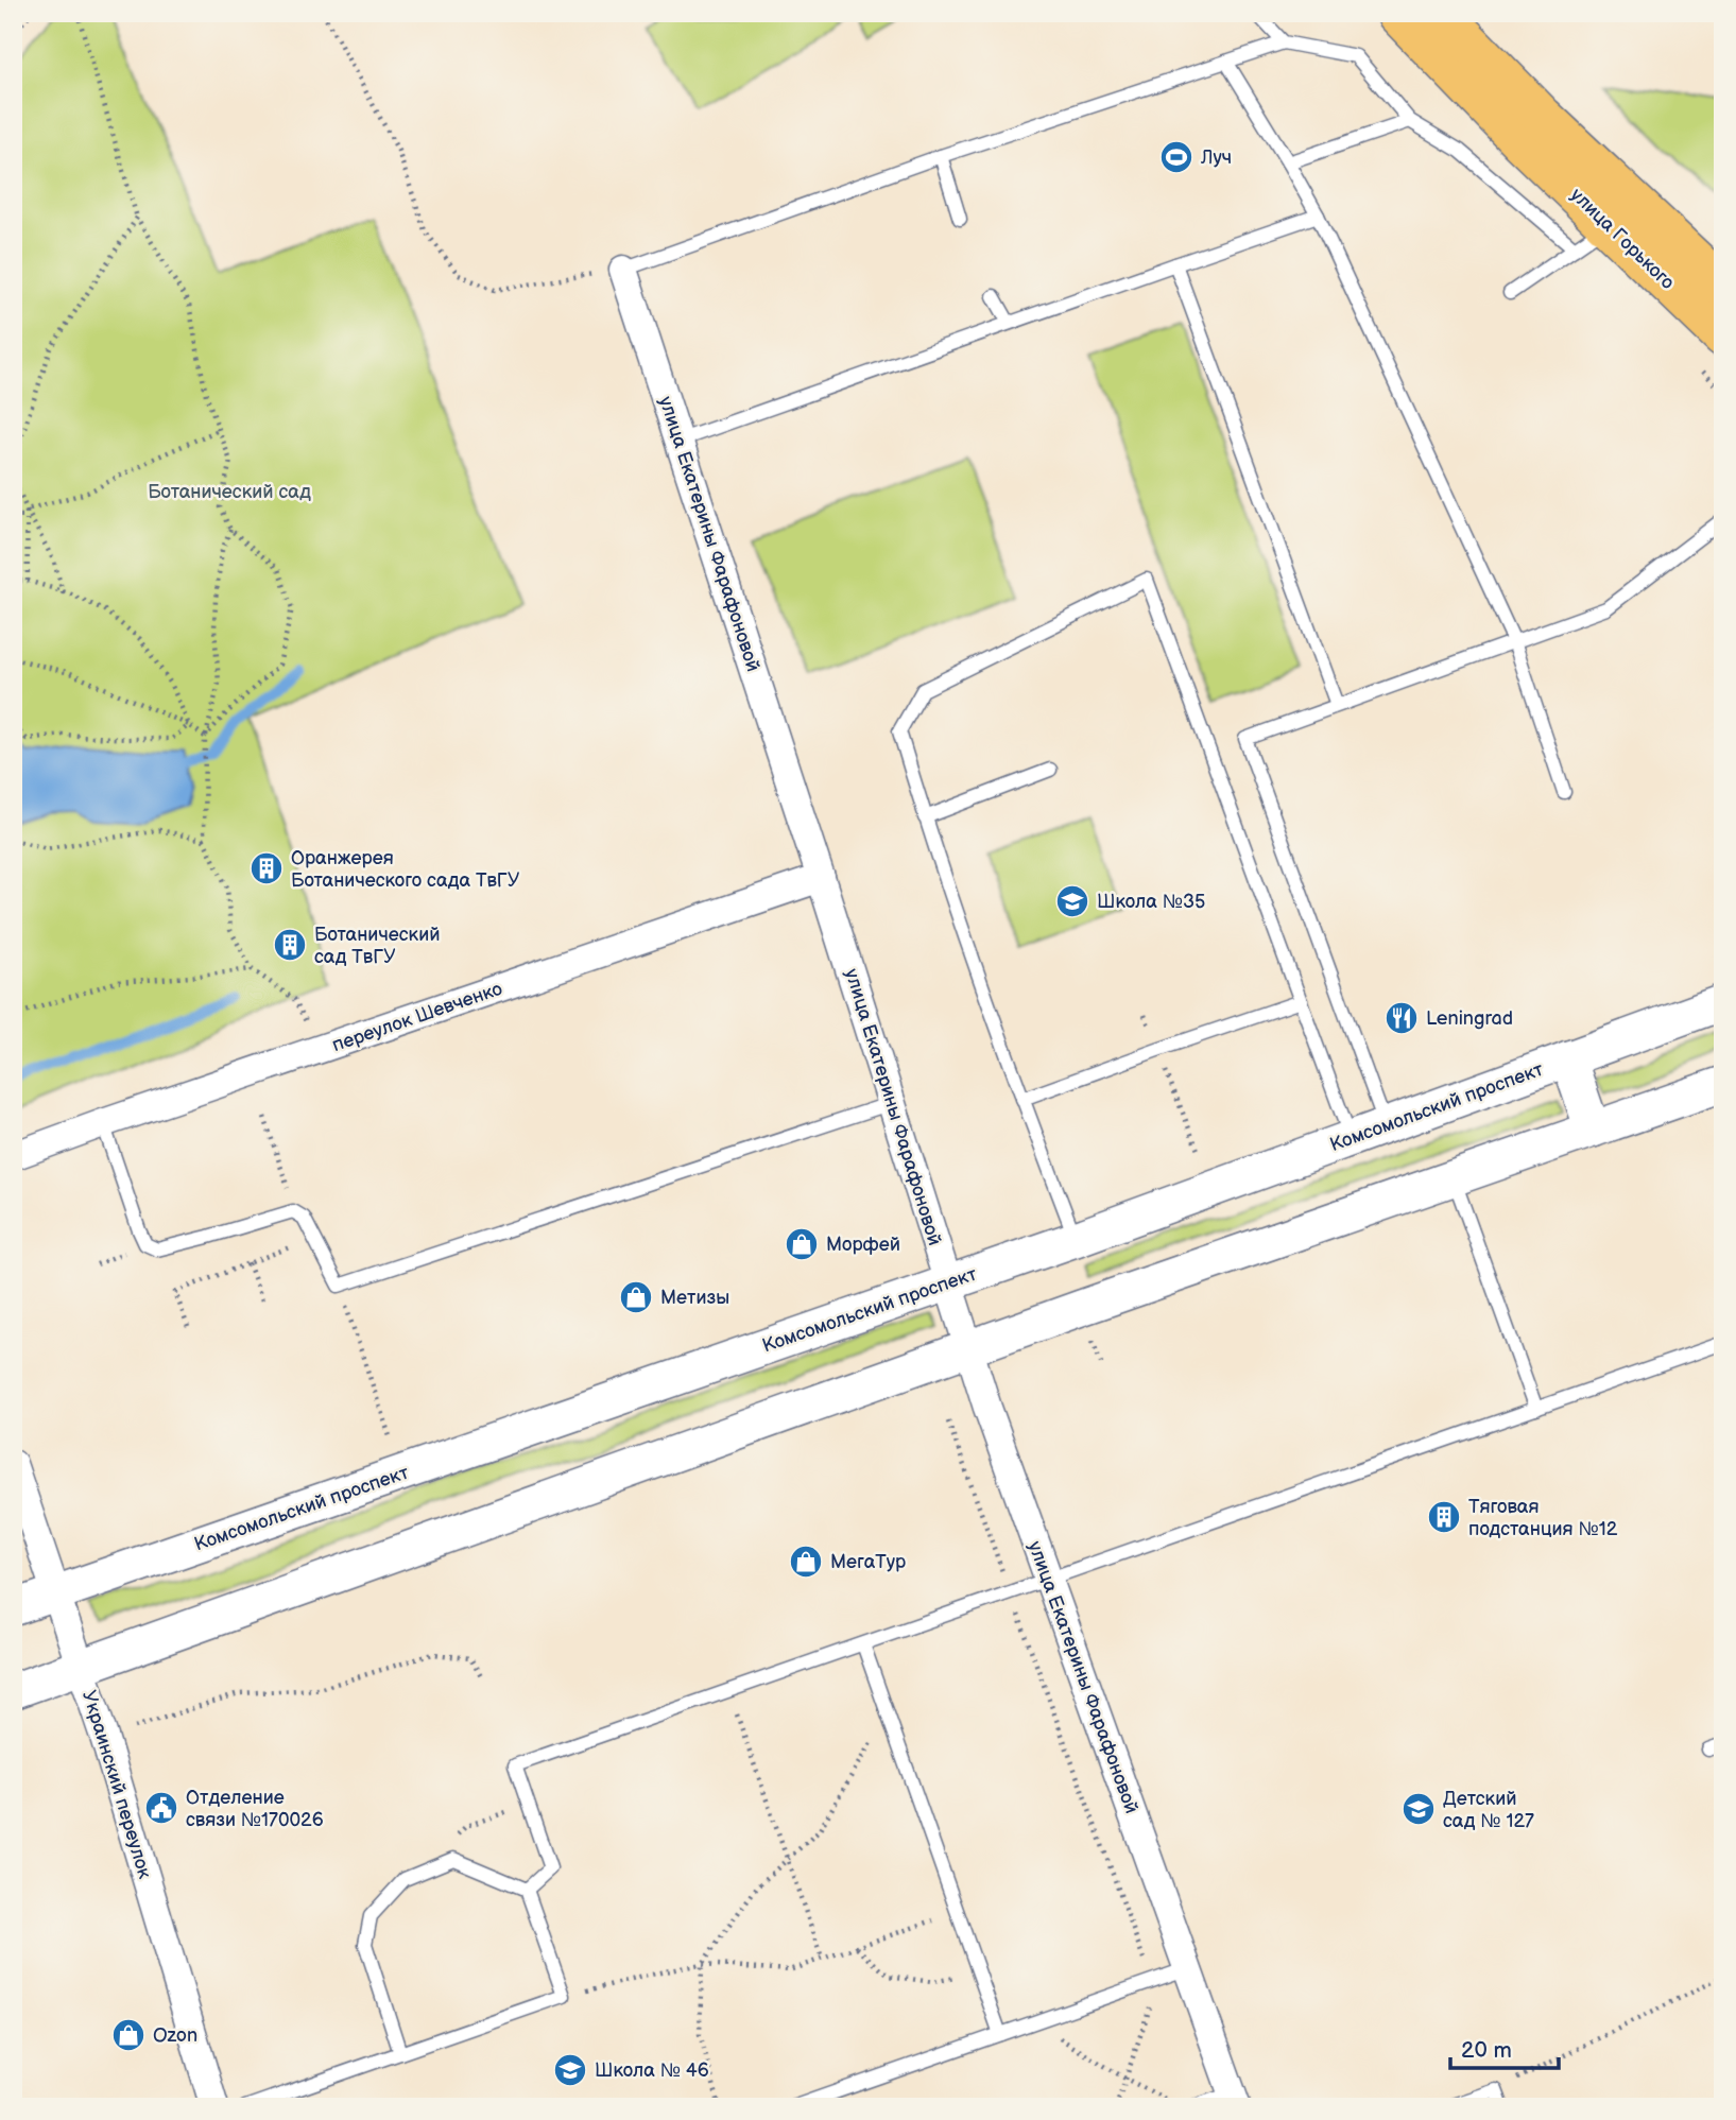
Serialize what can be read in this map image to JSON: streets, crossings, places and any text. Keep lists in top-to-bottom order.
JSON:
{
  "streets": {
    "main road": ["улица Горького"],
    "street": [
      "улица Екатерины Фарафоновой",
      "переулок Шевченко",
      "Комсомольский проспект",
      "Украинский переулок"
    ]
  },
  "crossings": [
    ["улица Екатерины Фарафоновой", "переулок Шевченко"],
    ["улица Екатерины Фарафоновой", "Комсомольский проспект"],
    ["Комсомольский проспект", "Украинский переулок"]
  ],
  "parks": ["Ботанический сад"],
  "places": {
    "sports": ["Луч"],
    "building": ["Оранжерея Ботанического сада ТвГУ", "Ботанический сад ТвГУ", "Тяговая подстанция №12"],
    "school or university": ["Школа №35", "Детский сад № 127", "Школа № 46"],
    "restaurant": ["Leningrad"],
    "shop": [
      "Морфей",
      "Метизы",
      "МегаТур",
      "Ozon"
    ],
    "public building": ["Отделение связи №170026"]
  },
  "scale_bar": "20 m"
}
